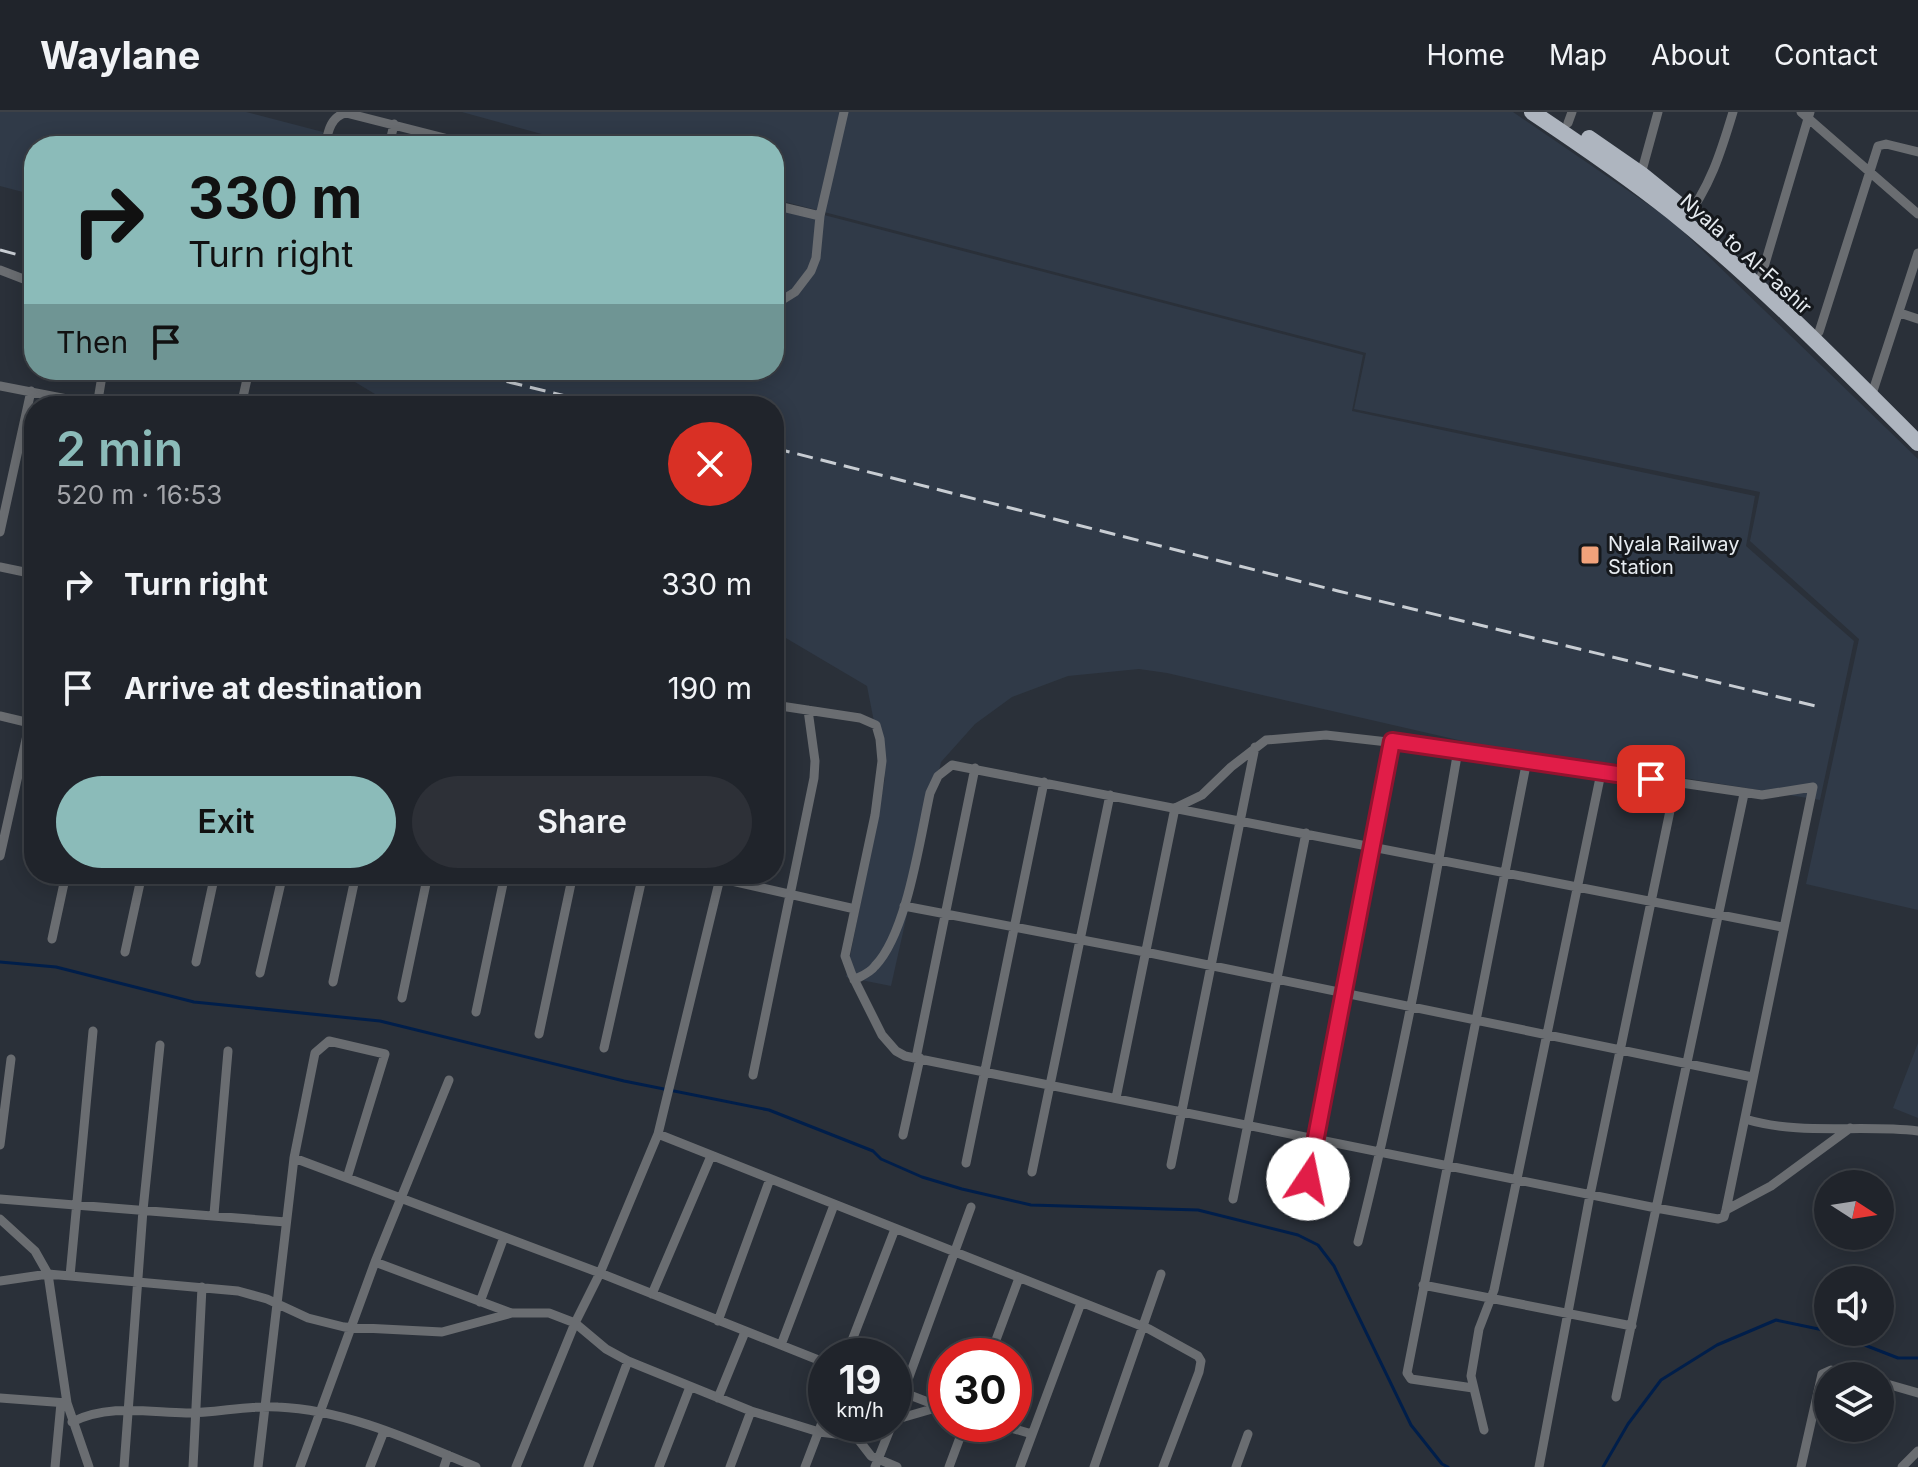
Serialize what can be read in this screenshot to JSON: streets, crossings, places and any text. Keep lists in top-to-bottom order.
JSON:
{
  "streets": {
    "highway": ["Nyala to Al-Fashir"]
  },
  "places": {
    "transit": ["Nyala Railway Station"]
  },
  "north": "right",
  "page": {
    "header": "Waylane",
    "nav": [
      "Home",
      "Map",
      "About",
      "Contact"
    ],
    "turn": ["330 m", "Turn right"],
    "then": "Then",
    "heading": ["2 min", "520 m · 16:53"],
    "list": [
      {
        "name": "Turn right",
        "value": "330 m"
      },
      {
        "name": "Arrive at destination",
        "value": "190 m"
      }
    ],
    "buttons": ["Exit", "Share"],
    "speed": "19 km/h",
    "limit": "30"
  }
}
